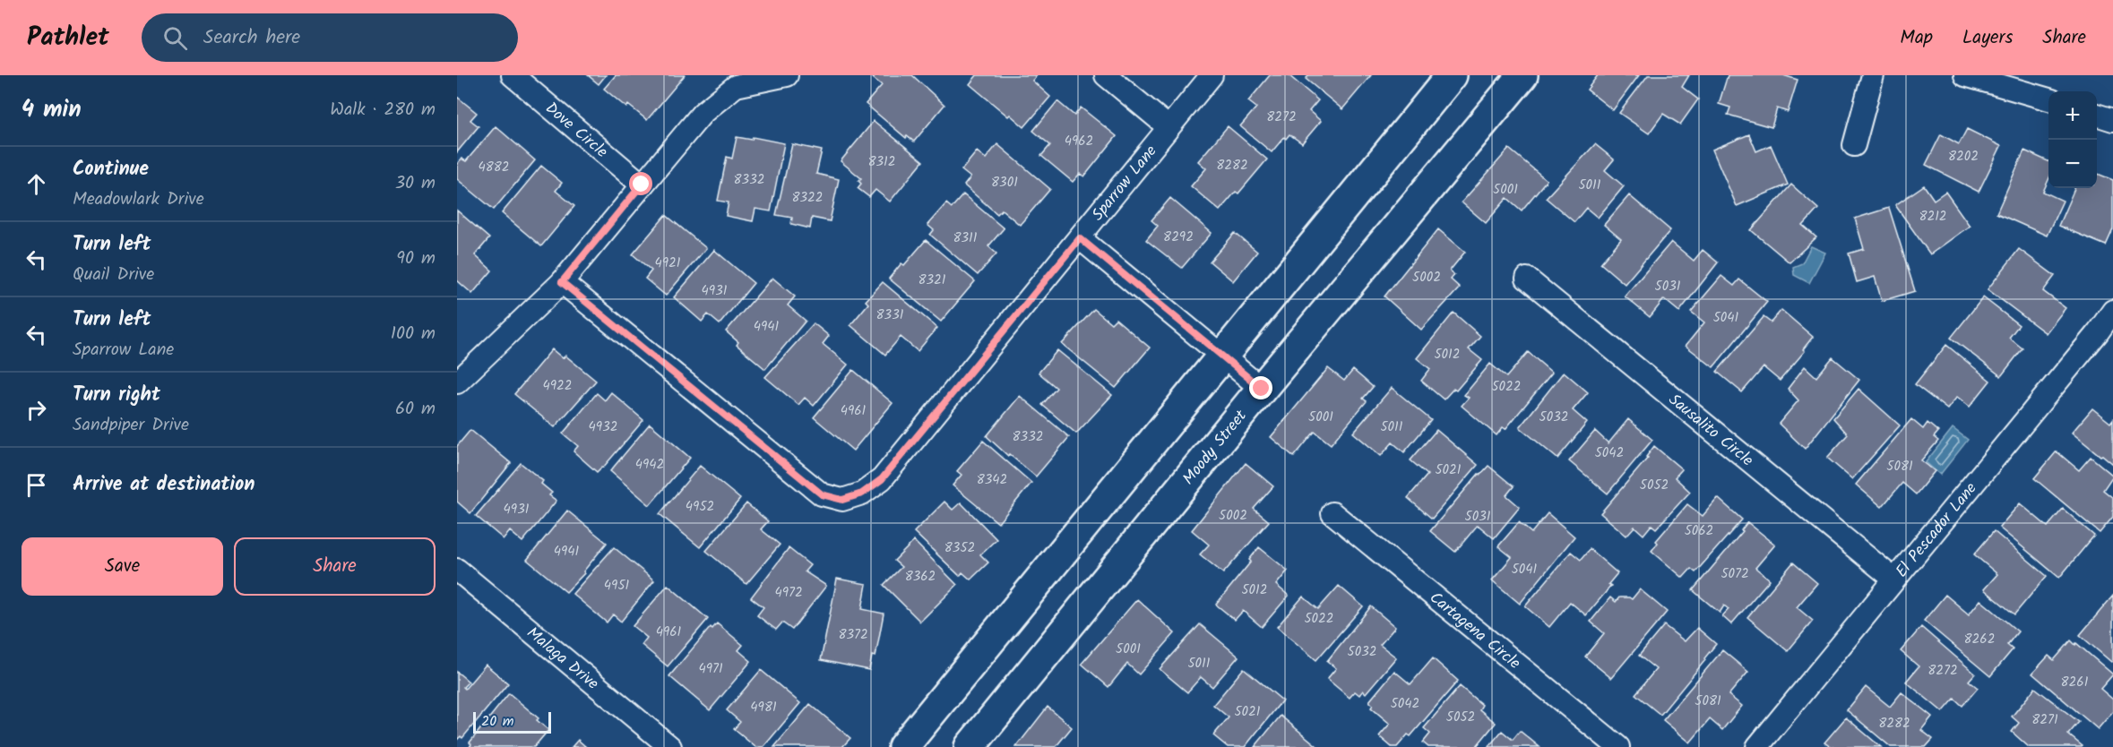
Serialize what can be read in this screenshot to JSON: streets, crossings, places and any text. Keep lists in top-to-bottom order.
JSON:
{
  "streets": {
    "main road": ["Moody Street"],
    "street": [
      "Dove Circle",
      "Sparrow Lane",
      "Sausalito Circle",
      "El Pescador Lane",
      "Cartagena Circle",
      "Malaga Drive"
    ]
  },
  "crossings": [
    ["Sausalito Circle", "El Pescador Lane"]
  ],
  "house_numbers": [
    "8272",
    "4962",
    "8202",
    "8312",
    "8282",
    "4882",
    "8332",
    "8301",
    "5011",
    "5001",
    "8322",
    "8212",
    "8292",
    "8311",
    "4921",
    "5002",
    "8321",
    "5031",
    "4931",
    "8331",
    "5041",
    "4941",
    "5012",
    "4922",
    "5022",
    "4961",
    "5001",
    "5032",
    "4932",
    "5011",
    "8332",
    "5042",
    "4942",
    "5081",
    "5021",
    "8342",
    "5052",
    "4952",
    "4931",
    "5002",
    "5031",
    "5062",
    "8352",
    "4941",
    "5041",
    "5072",
    "8362",
    "4951",
    "5012",
    "4972",
    "5022",
    "4961",
    "8372",
    "8262",
    "5001",
    "5032",
    "5011",
    "4971",
    "8272",
    "8261",
    "5081",
    "5042",
    "4981",
    "5021",
    "5052",
    "8271",
    "8282"
  ],
  "scale_bar": "20 m",
  "page": {
    "header": "Pathlet",
    "search": "Search here",
    "nav": ["Map", "Layers", "Share"],
    "heading": ["4 min", "Walk · 280 m"],
    "map_buttons": ["+", "−"],
    "list": [
      ["Continue", "Meadowlark Drive", "30 m"],
      ["Turn left", "Quail Drive", "90 m"],
      ["Turn left", "Sparrow Lane", "100 m"],
      ["Turn right", "Sandpiper Drive", "60 m"],
      "Arrive at destination"
    ],
    "buttons": ["Save", "Share"],
    "scale": "20 m"
  }
}
